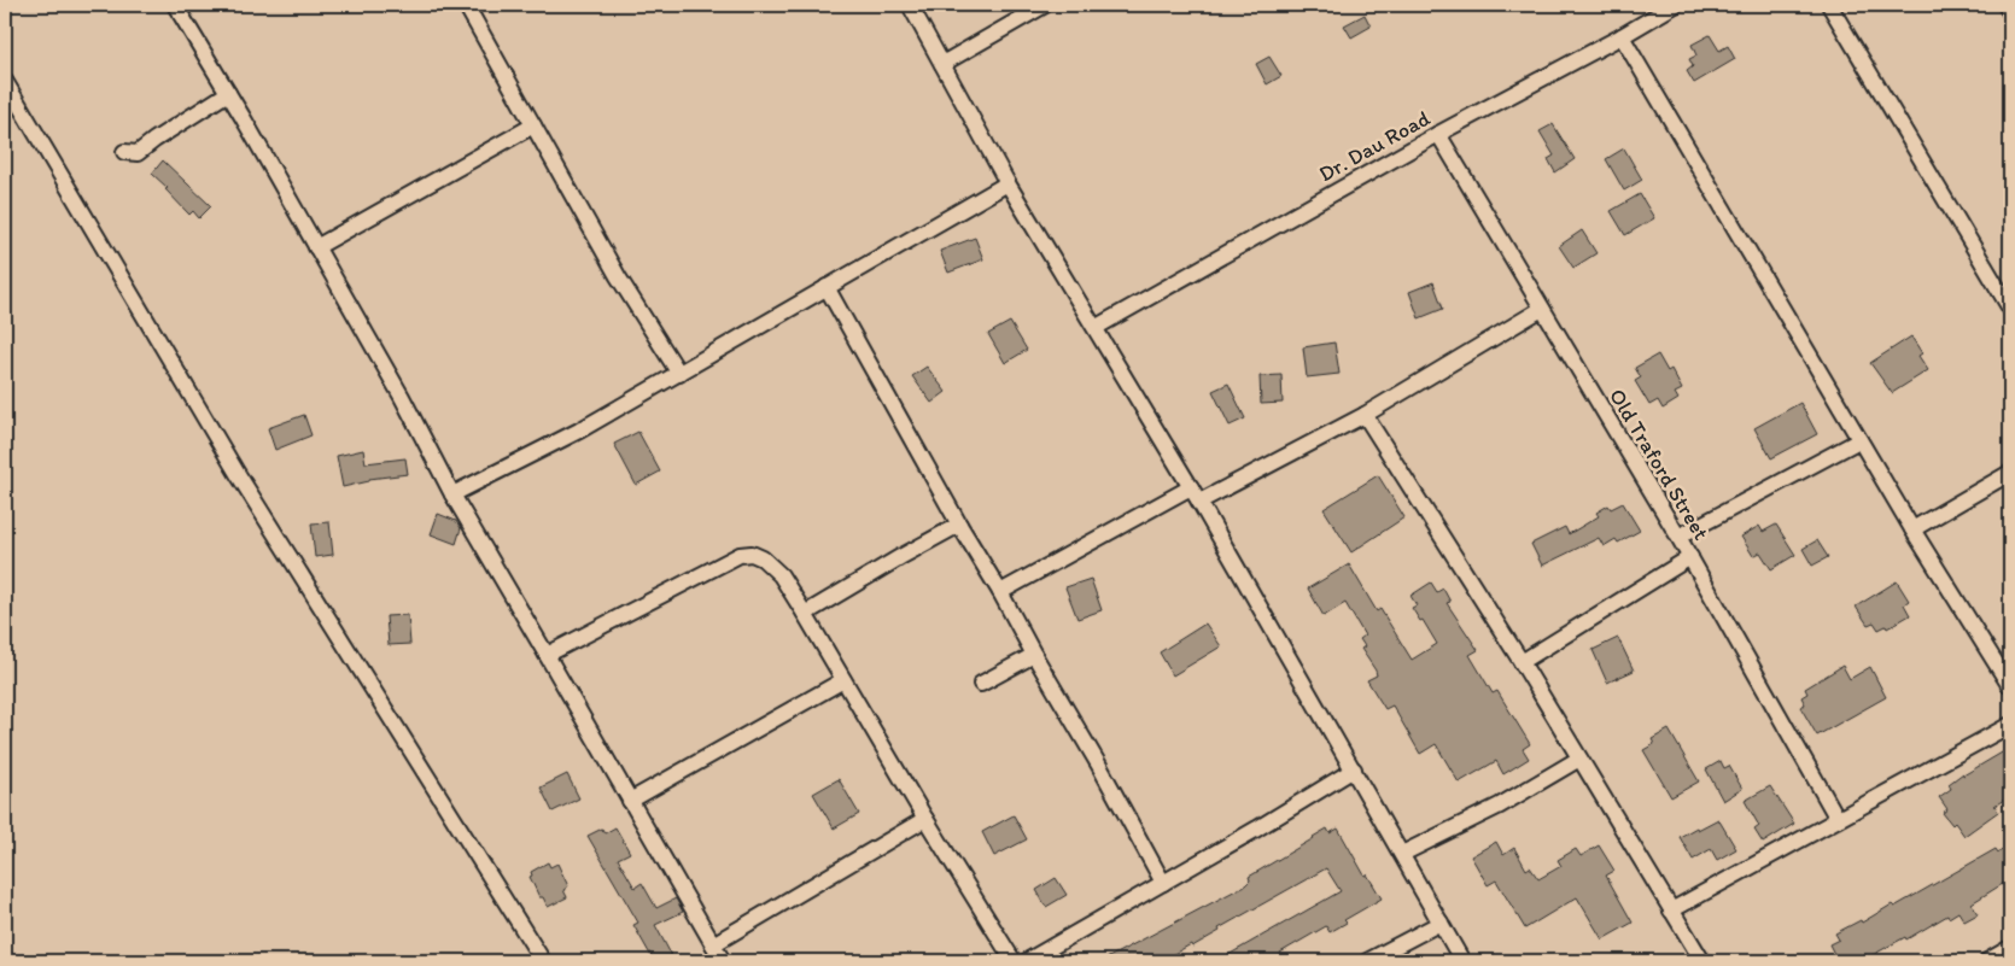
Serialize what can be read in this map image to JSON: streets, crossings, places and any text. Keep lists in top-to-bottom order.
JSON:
{
  "streets": {
    "street": ["Dr. Dau Road", "Old Traford Street"]
  },
  "crossings": [
    ["Dr. Dau Road", "Old Traford Street"]
  ]
}
